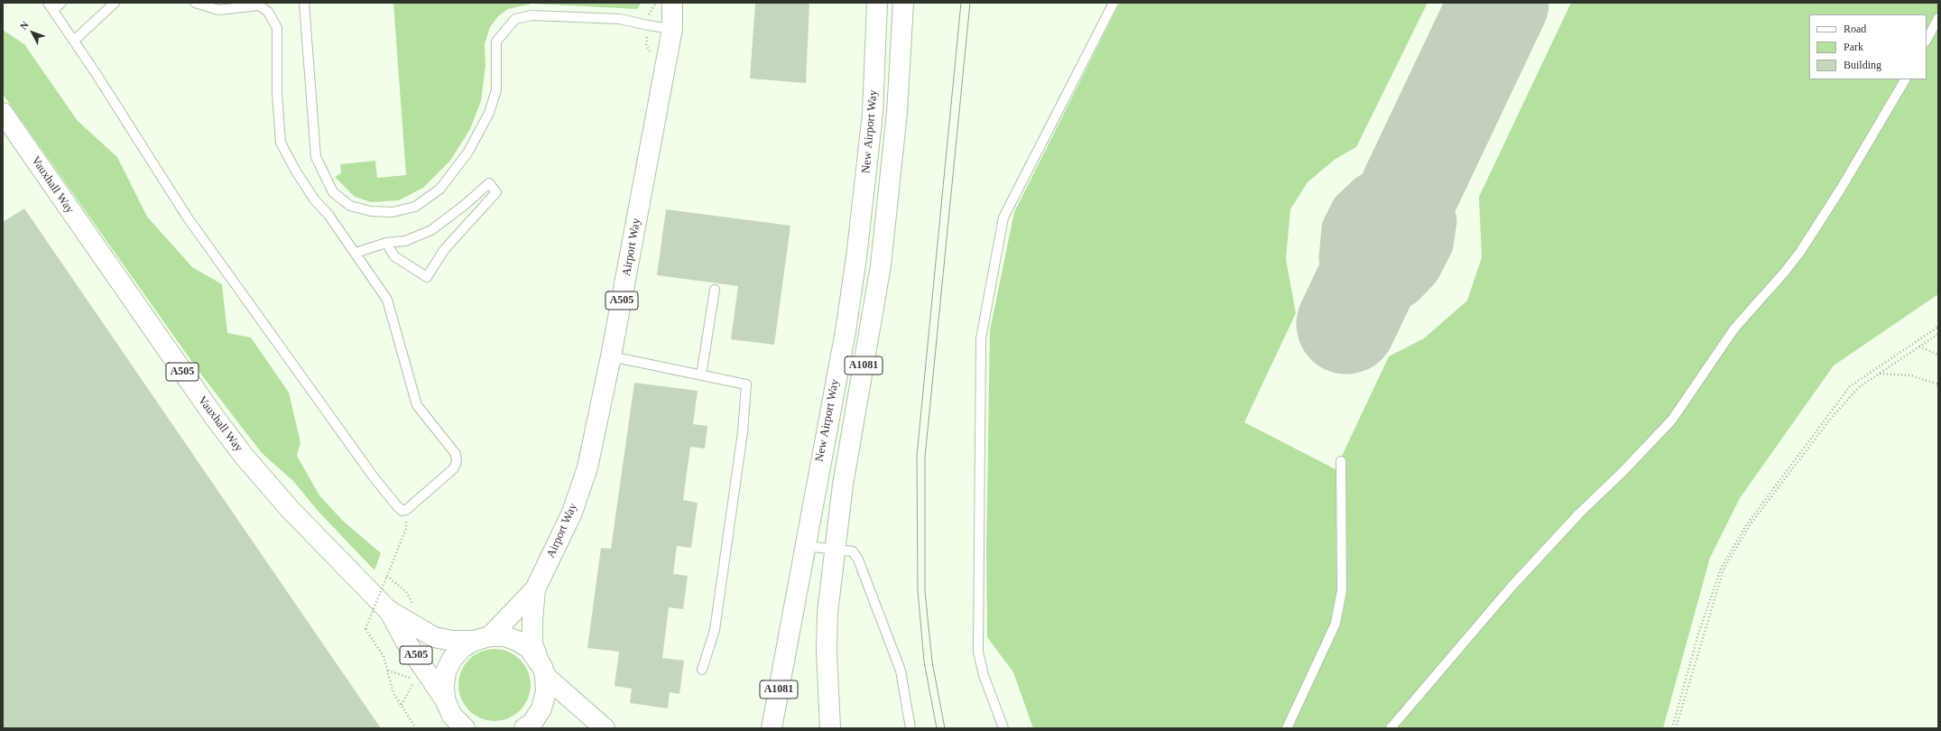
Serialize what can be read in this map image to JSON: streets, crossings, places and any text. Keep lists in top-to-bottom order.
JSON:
{
  "streets": {
    "main road": [
      "New Airport Way",
      "Vauxhall Way",
      "Airport Way",
      "A505",
      "A1081"
    ]
  },
  "crossings": [
    ["Vauxhall Way", "Airport Way"]
  ],
  "legend": ["Road", "Park", "Building"],
  "north": "top left"
}
